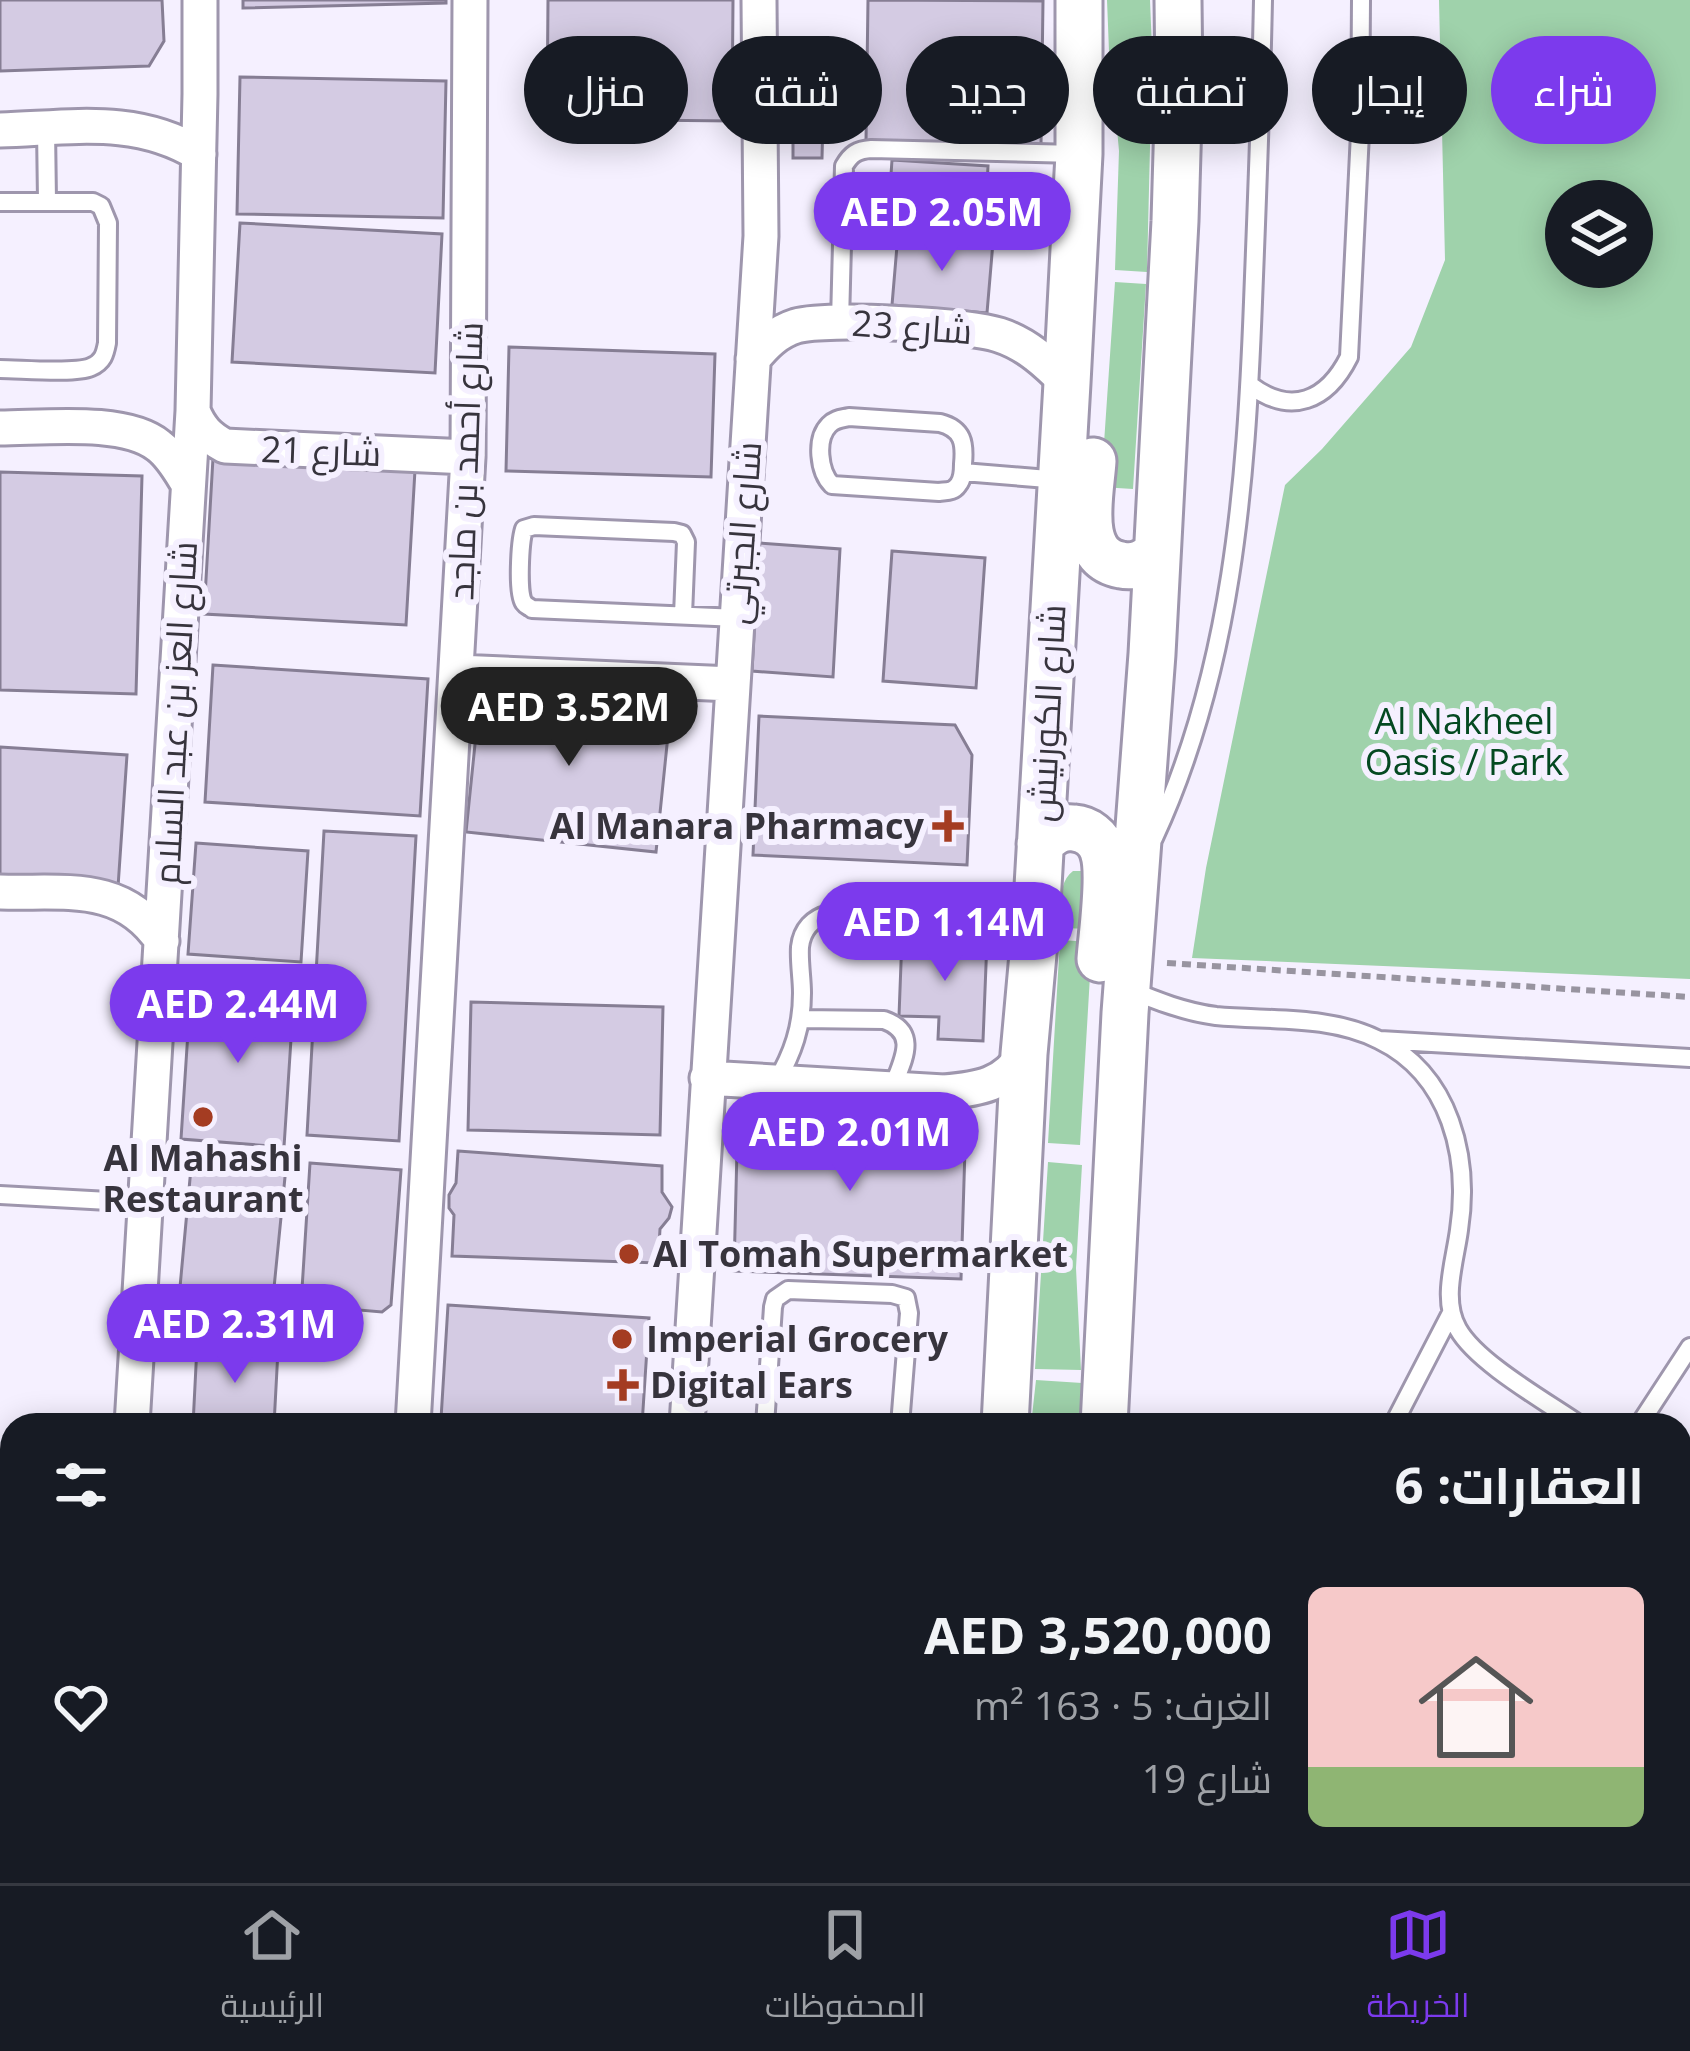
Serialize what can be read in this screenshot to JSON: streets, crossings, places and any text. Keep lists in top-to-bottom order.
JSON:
{
  "streets": {
    "main road": ["شارع الكورنيش"],
    "street": [
      "شارع 23",
      "شارع 21",
      "شارع أحمد بن ماجد",
      "شارع الجبرتي",
      "شارع العز بن عبد السلام"
    ]
  },
  "crossings": [
    ["شارع 23", "شارع الجبرتي"],
    ["شارع 23", "شارع الكورنيش"],
    ["شارع 21", "شارع أحمد بن ماجد"],
    ["شارع 21", "شارع العز بن عبد السلام"]
  ],
  "parks": ["Al Nakheel Oasis / Park"],
  "places": {
    "health": ["Al Manara Pharmacy", "Digital Ears"],
    "other": ["Al Mahashi Restaurant", "Al Tomah Supermarket", "Imperial Grocery"]
  },
  "page": {
    "chip": [
      "شراء",
      "إيجار",
      "تصفية",
      "جديد",
      "شقة",
      "منزل"
    ],
    "price": [
      "AED 2.05M",
      "AED 3.52M",
      "AED 1.14M",
      "AED 2.44M",
      "AED 2.01M",
      "AED 2.31M"
    ],
    "heading": "العقارات: 6",
    "list": [
      {
        "name": "AED 3,520,000",
        "note": "الغرف: 5 · 163 m² · شارع 19"
      }
    ],
    "tabs": ["الخريطة", "المحفوظات", "الرئيسية"]
  }
}
